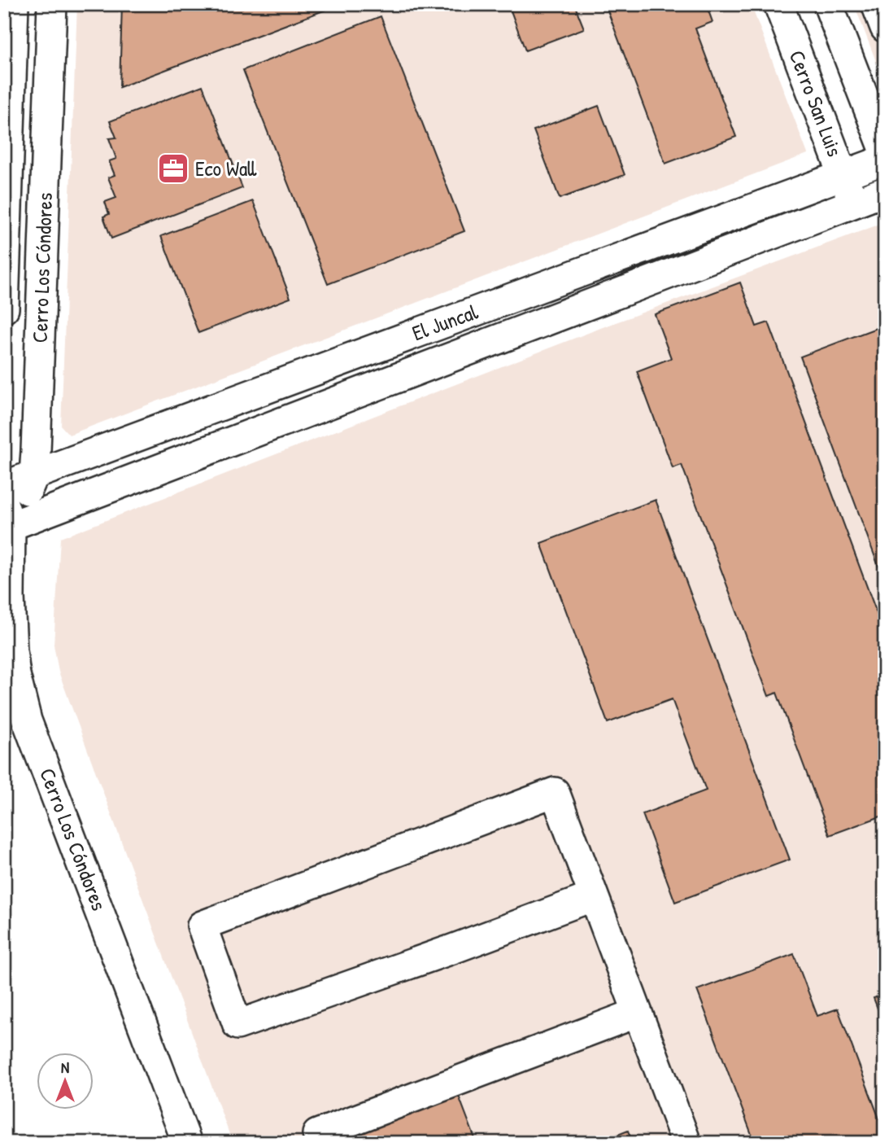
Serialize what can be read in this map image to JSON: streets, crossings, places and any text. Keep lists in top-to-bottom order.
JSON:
{
  "streets": {
    "street": ["Cerro San Luis", "Cerro Los Cóndores", "El Juncal"]
  },
  "crossings": [
    ["Cerro San Luis", "El Juncal"],
    ["Cerro Los Cóndores", "El Juncal"]
  ],
  "places": {
    "office": ["Eco Wall"]
  },
  "north": "top"
}
